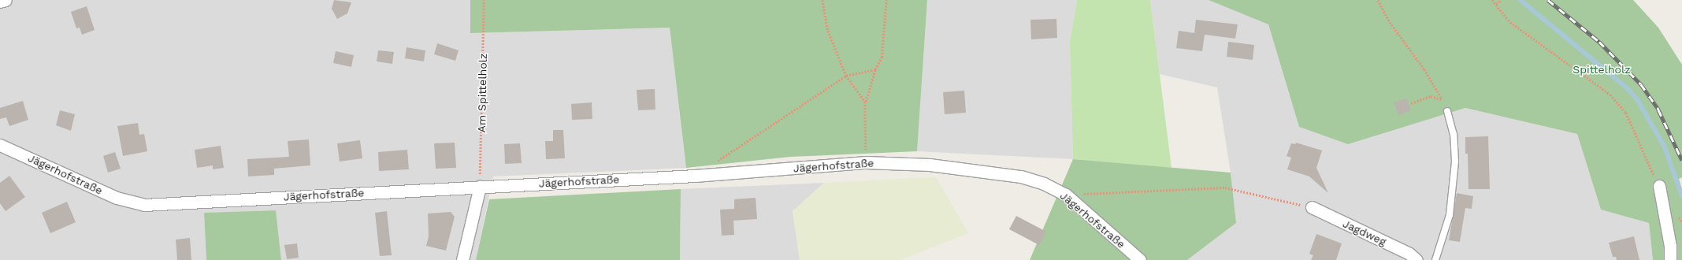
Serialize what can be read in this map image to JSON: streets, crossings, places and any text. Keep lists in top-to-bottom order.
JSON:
{
  "streets": {
    "street": ["Jägerhofstraße", "Jagdweg"],
    "path": ["Am Spittelholz"]
  },
  "crossings": [
    ["Am Spittelholz", "Jägerhofstraße"]
  ],
  "parks": ["Spittelholz"]
}
